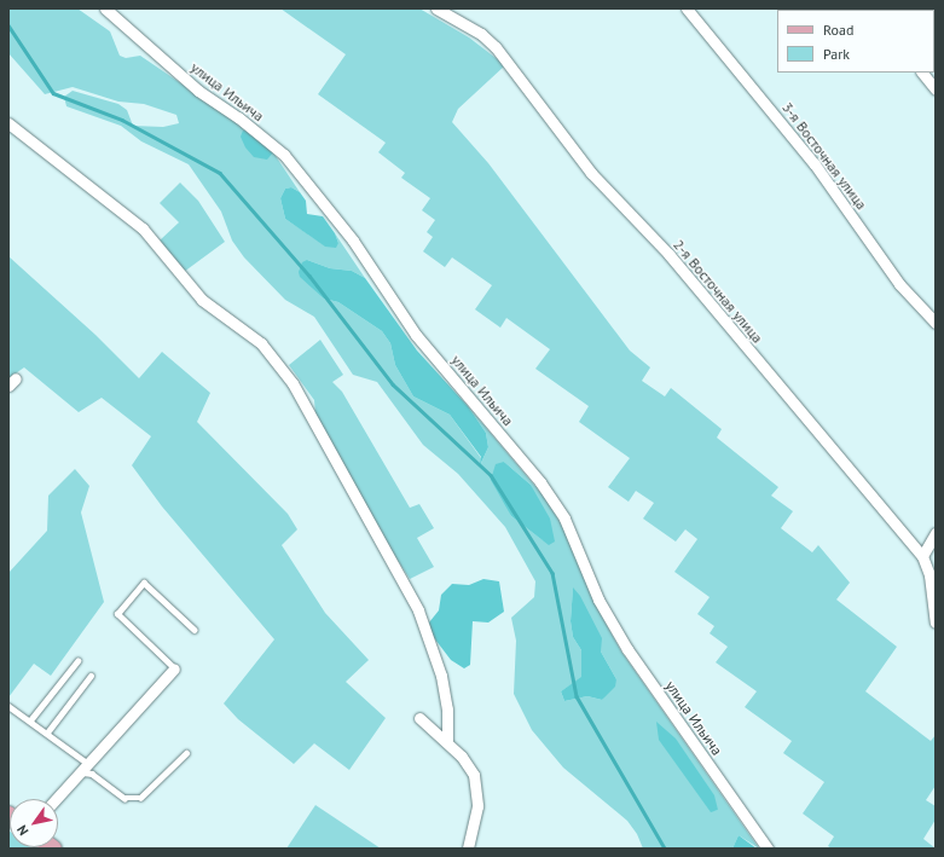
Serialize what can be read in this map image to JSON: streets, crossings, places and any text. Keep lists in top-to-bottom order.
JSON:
{
  "streets": {
    "street": ["улица Ильича", "3-я Восточная улица", "2-я Восточная улица"]
  },
  "legend": ["Road", "Park"],
  "north": "bottom left"
}
